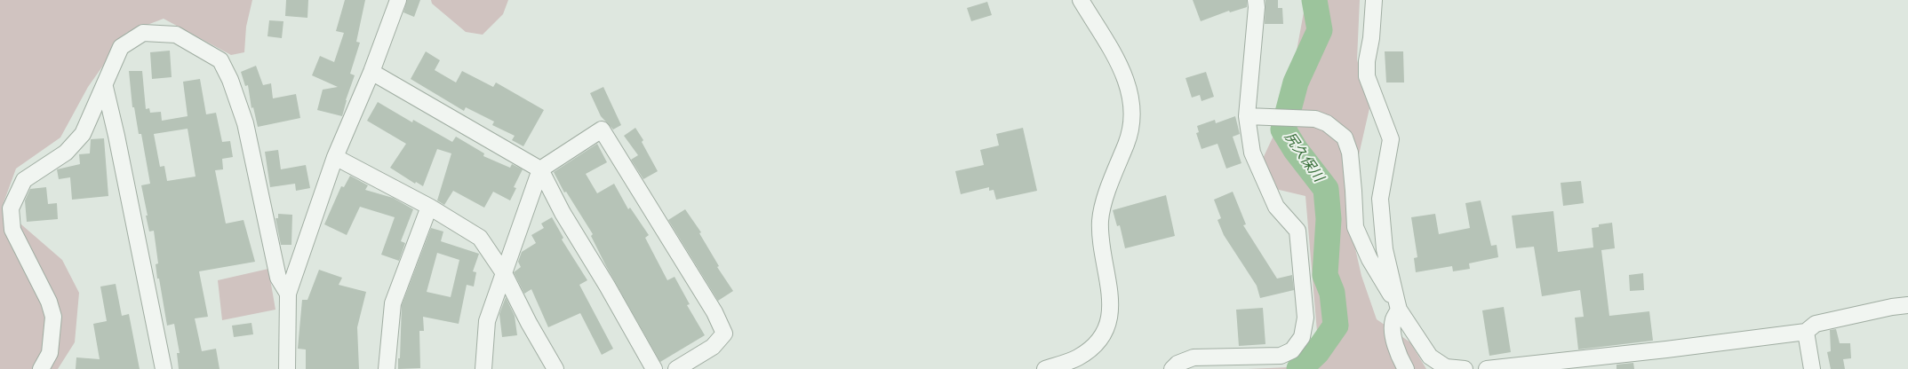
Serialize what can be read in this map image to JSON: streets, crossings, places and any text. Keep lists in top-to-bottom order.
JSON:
{
  "water": ["尻久保川"]
}
